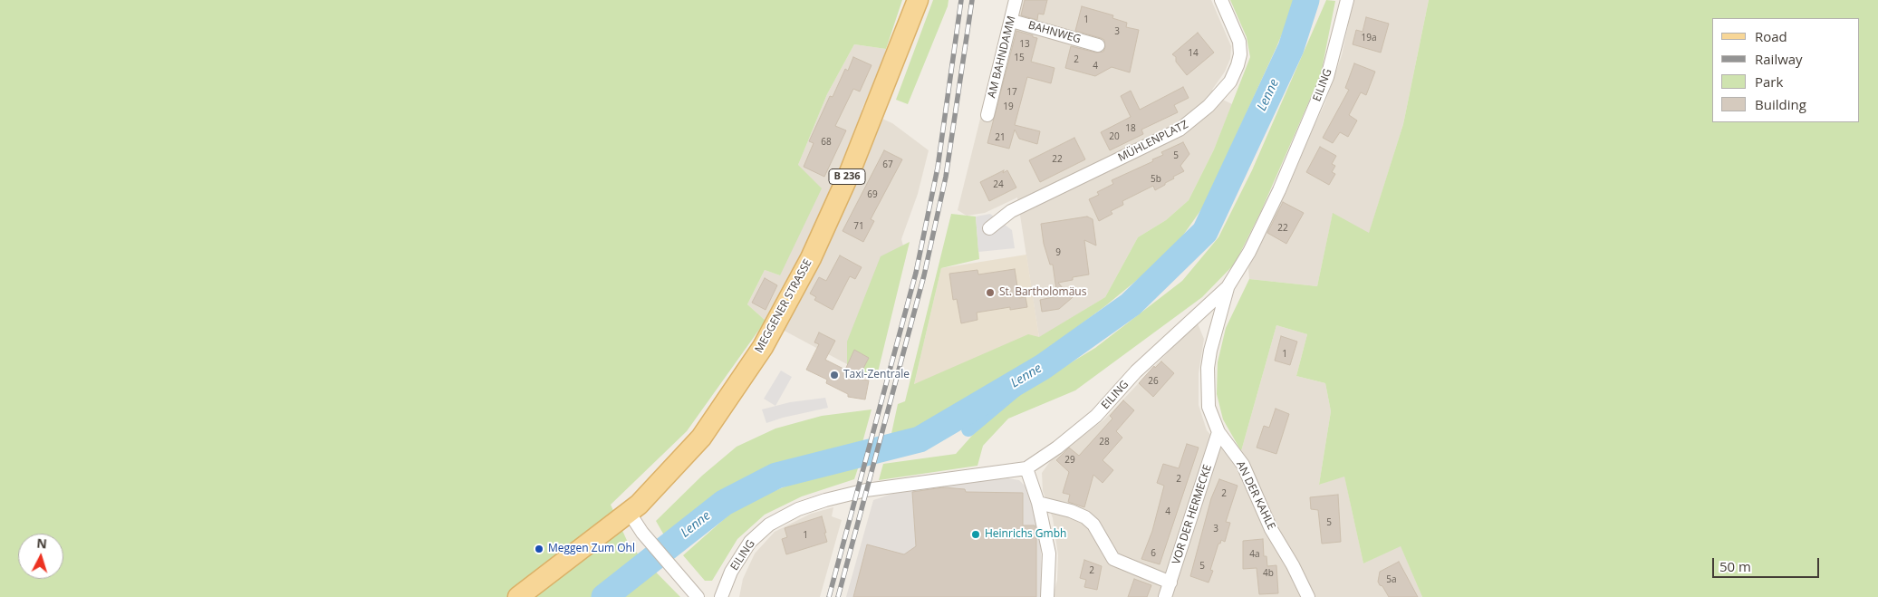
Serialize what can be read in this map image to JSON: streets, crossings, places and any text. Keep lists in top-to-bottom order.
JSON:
{
  "streets": {
    "main road": ["B 236", "MEGGENER STRASSE"],
    "street": [
      "BAHNWEG",
      "AM BAHNDAMM",
      "EILING",
      "MÜHLENPLATZ",
      "AN DER KAHLE",
      "VOR DER HERMECKE"
    ]
  },
  "crossings": [
    ["BAHNWEG", "AM BAHNDAMM"],
    ["EILING", "AN DER KAHLE"],
    ["AN DER KAHLE", "VOR DER HERMECKE"]
  ],
  "water": ["Lenne"],
  "places": [
    "St. Bartholomäus",
    "Taxi-Zentrale",
    "Heinrichs Gmbh",
    "Meggen Zum Ohl"
  ],
  "house_numbers": [
    "1",
    "3",
    "19a",
    "13",
    "14",
    "15",
    "2",
    "4",
    "17",
    "19",
    "18",
    "20",
    "21",
    "68",
    "5",
    "22",
    "67",
    "5b",
    "24",
    "69",
    "71",
    "22",
    "9",
    "1",
    "26",
    "28",
    "29",
    "2",
    "2",
    "4",
    "5",
    "3",
    "1",
    "6",
    "4a",
    "5",
    "2",
    "4b",
    "5a"
  ],
  "legend": [
    "Road",
    "Railway",
    "Park",
    "Building"
  ],
  "scale_bar": "50 m",
  "north": "top"
}
